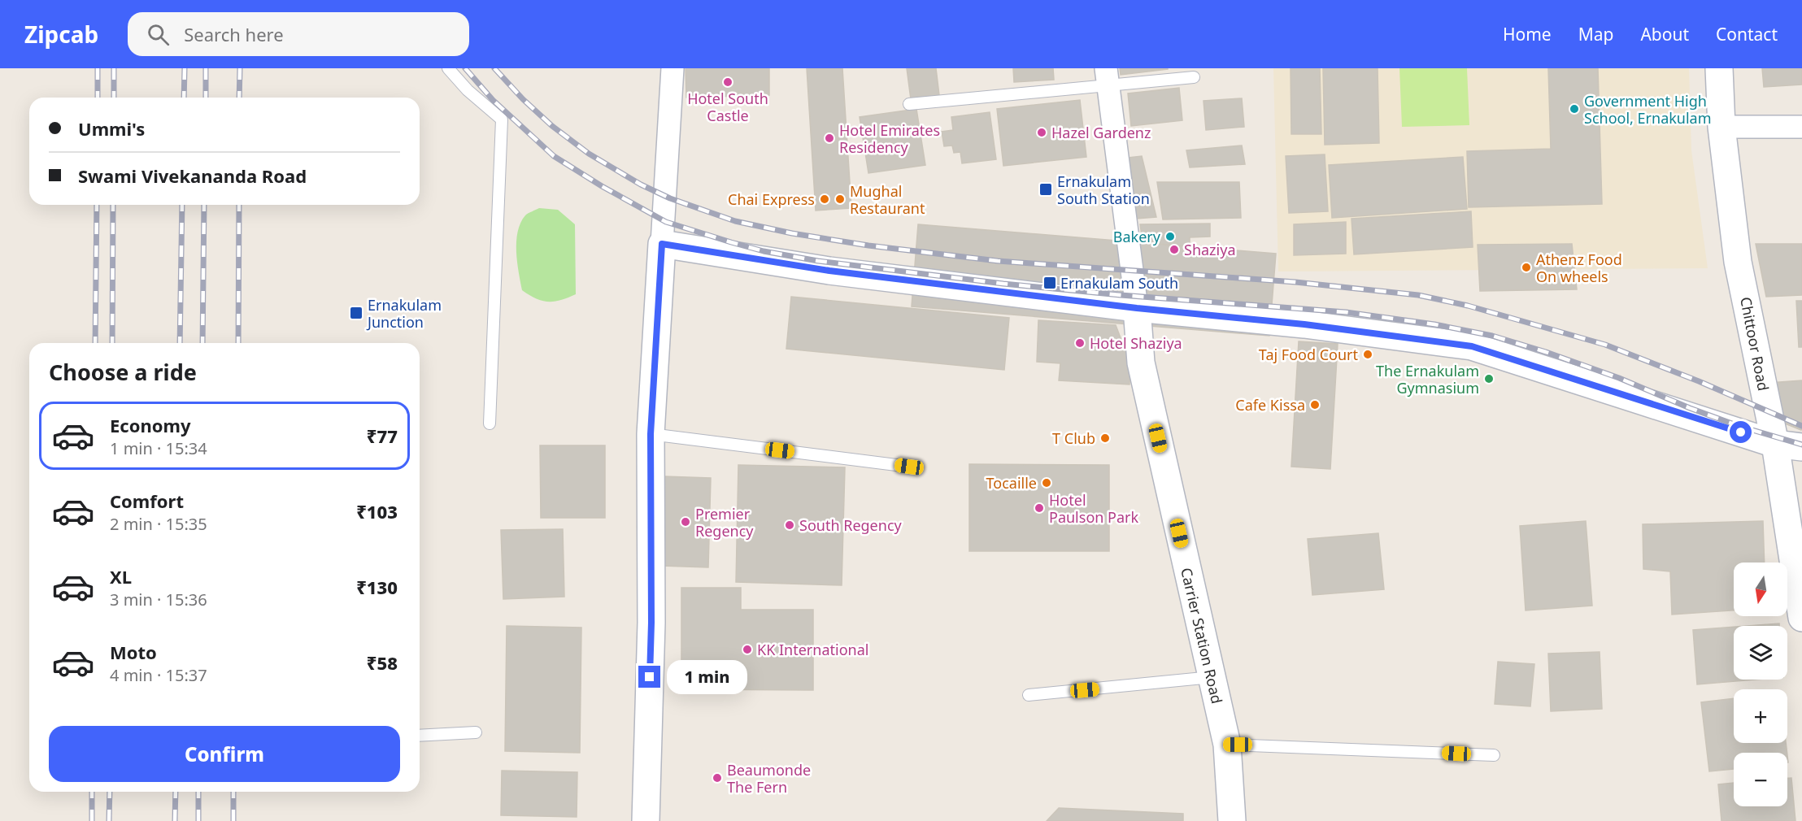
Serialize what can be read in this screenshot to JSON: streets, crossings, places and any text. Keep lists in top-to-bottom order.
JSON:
{
  "streets": {
    "street": ["Chittoor Road", "Carrier Station Road"]
  },
  "places": {
    "other": [
      "Hotel South Castle",
      "Government High School, Ernakulam",
      "Hazel Gardenz",
      "Hotel Emirates Residency",
      "Chai Express",
      "Mughal Restaurant",
      "Bakery",
      "Shaziya",
      "Athenz Food On wheels",
      "Hotel Shaziya",
      "Taj Food Court",
      "The Ernakulam Gymnasium",
      "Cafe Kissa",
      "T Club",
      "Tocaille",
      "Hotel Paulson Park",
      "Premier Regency",
      "South Regency",
      "KK International",
      "Beaumonde The Fern"
    ],
    "transit": ["Ernakulam South Station", "Ernakulam South", "Ernakulam Junction"]
  },
  "north": "bottom",
  "page": {
    "header": "Zipcab",
    "search": "Search here",
    "nav": [
      "Home",
      "Map",
      "About",
      "Contact"
    ],
    "banner": ["Ummi's", "Swami Vivekananda Road"],
    "heading": "Choose a ride",
    "list": [
      {
        "name": "Economy",
        "note": "1 min · 15:34",
        "value": "₹77"
      },
      {
        "name": "Comfort",
        "note": "2 min · 15:35",
        "value": "₹103"
      },
      {
        "name": "XL",
        "note": "3 min · 15:36",
        "value": "₹130"
      },
      {
        "name": "Moto",
        "note": "4 min · 15:37",
        "value": "₹58"
      }
    ],
    "map_buttons": ["+", "−"],
    "bubble": "1 min",
    "buttons": "Confirm"
  }
}
